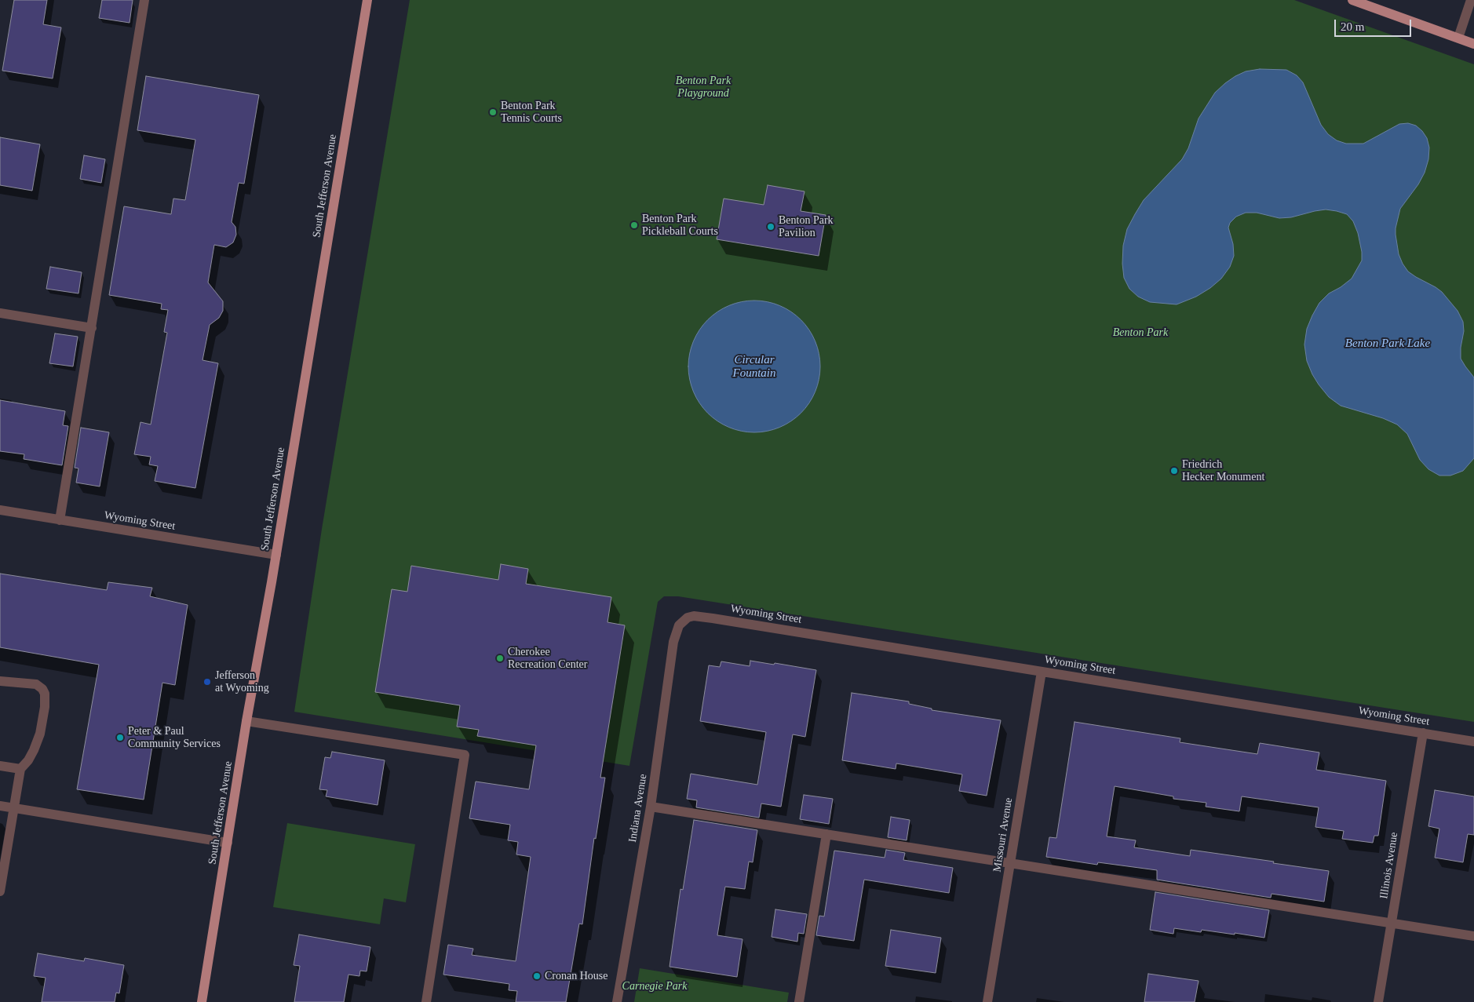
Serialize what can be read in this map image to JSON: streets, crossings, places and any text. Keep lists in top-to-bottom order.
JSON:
{
  "streets": {
    "main road": ["South Jefferson Avenue"],
    "street": [
      "Wyoming Street",
      "Indiana Avenue",
      "Missouri Avenue",
      "Illinois Avenue"
    ]
  },
  "crossings": [
    ["South Jefferson Avenue", "Wyoming Street"],
    ["Wyoming Street", "Indiana Avenue"],
    ["Wyoming Street", "Missouri Avenue"],
    ["Wyoming Street", "Illinois Avenue"]
  ],
  "water": ["Benton Park Lake", "Circular Fountain"],
  "parks": ["Benton Park Playground", "Benton Park", "Carnegie Park"],
  "places": [
    "Benton Park Tennis Courts",
    "Benton Park Pickleball Courts",
    "Benton Park Pavilion",
    "Friedrich Hecker Monument",
    "Cherokee Recreation Center",
    "Jefferson at Wyoming",
    "Peter & Paul Community Services",
    "Cronan House"
  ],
  "scale_bar": "20 m"
}
